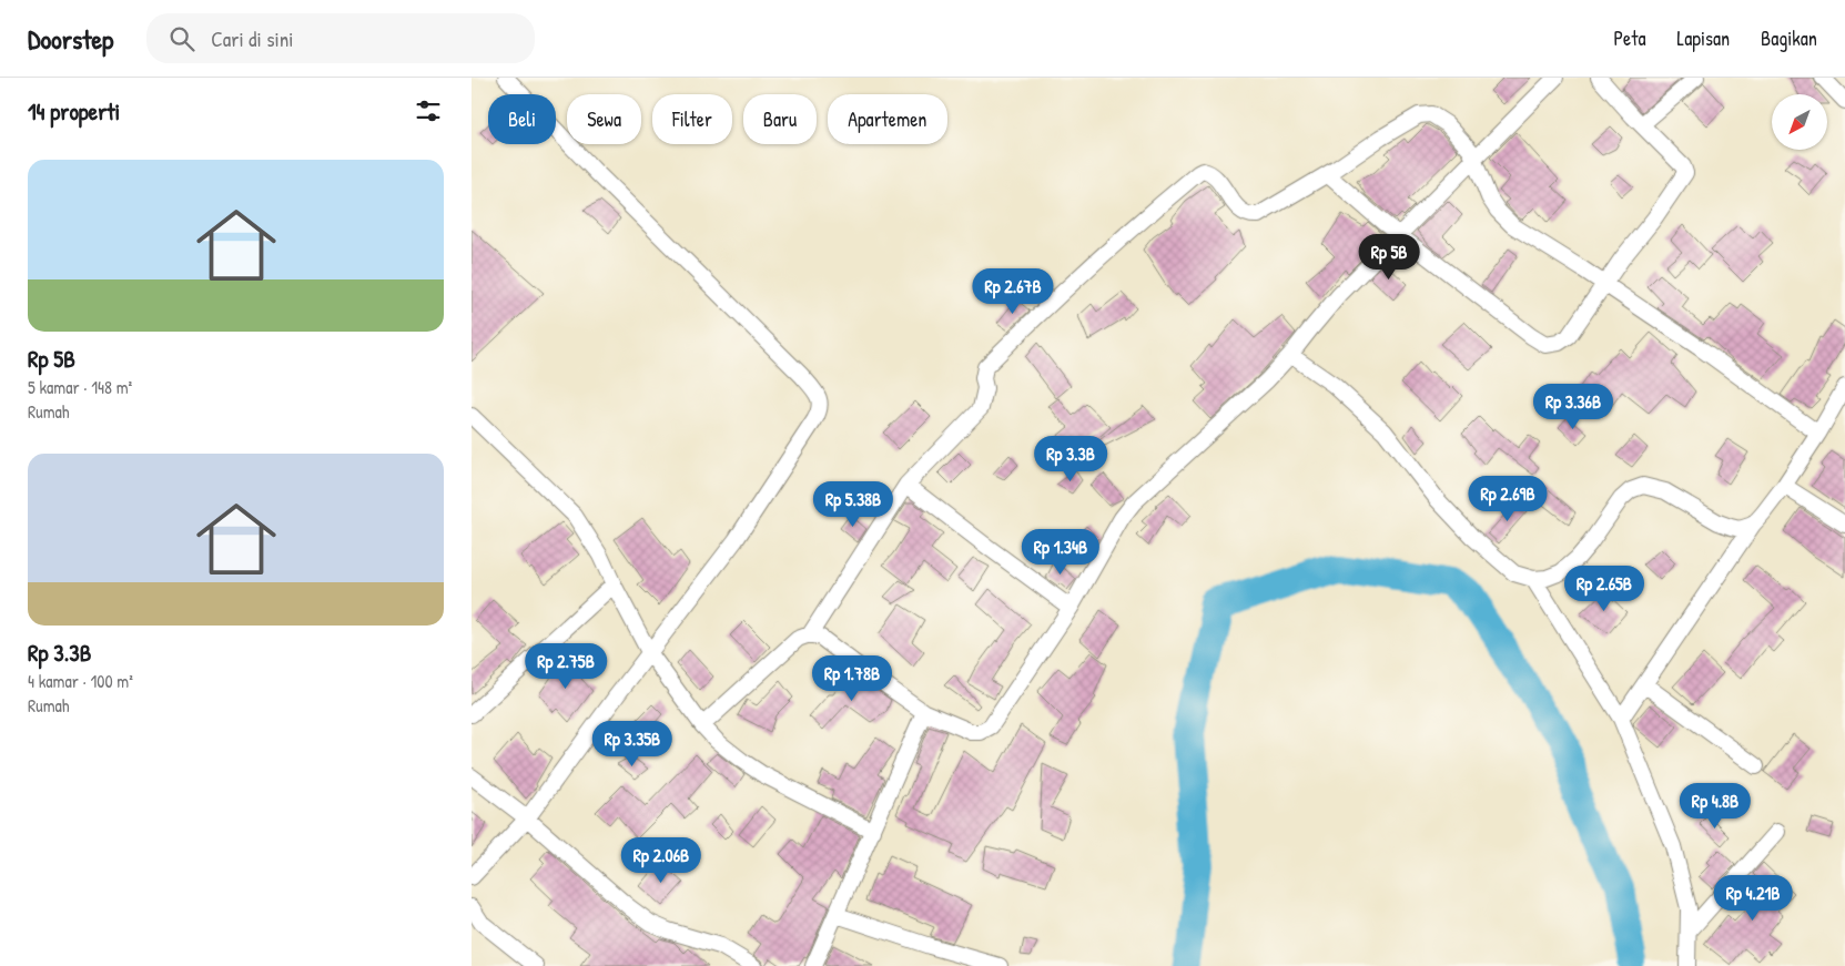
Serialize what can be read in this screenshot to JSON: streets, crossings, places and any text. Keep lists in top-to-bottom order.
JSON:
{
  "north": "bottom left",
  "page": {
    "header": "Doorstep",
    "search": "Cari di sini",
    "nav": ["Peta", "Lapisan", "Bagikan"],
    "heading": "14 properti",
    "chip": [
      "Beli",
      "Sewa",
      "Filter",
      "Baru",
      "Apartemen"
    ],
    "list": [
      {
        "name": "Rp 5B",
        "note": "5 kamar · 148 m² · Rumah"
      },
      {
        "name": "Rp 3.3B",
        "note": "4 kamar · 100 m² · Rumah"
      }
    ],
    "price": [
      "Rp 5B",
      "Rp 2.67B",
      "Rp 3.36B",
      "Rp 3.3B",
      "Rp 2.69B",
      "Rp 5.38B",
      "Rp 1.34B",
      "Rp 2.65B",
      "Rp 2.75B",
      "Rp 1.78B",
      "Rp 3.35B",
      "Rp 4.8B",
      "Rp 2.06B",
      "Rp 4.21B"
    ]
  }
}
